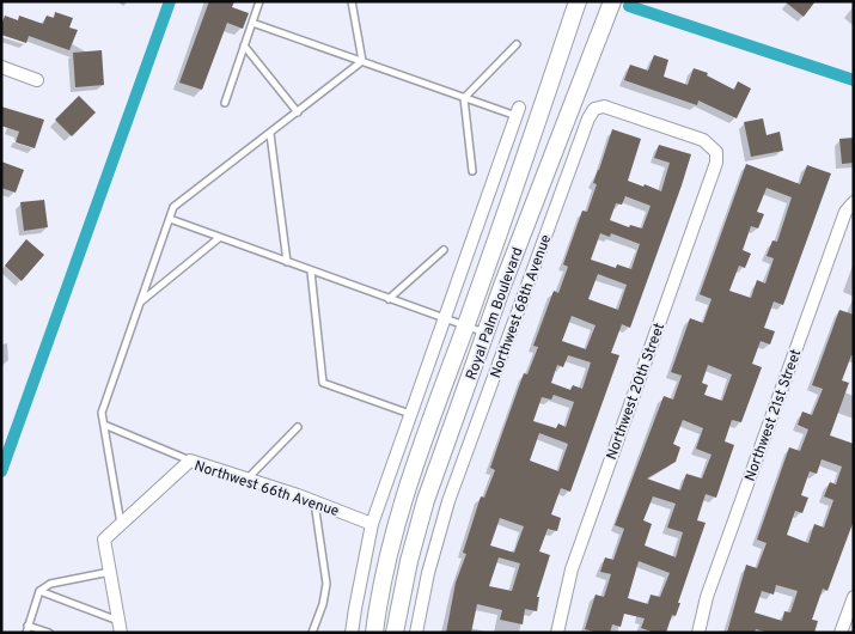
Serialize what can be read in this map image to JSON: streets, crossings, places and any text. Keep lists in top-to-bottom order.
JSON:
{
  "streets": {
    "main road": ["Royal Palm Boulevard"],
    "street": [
      "Northwest 68th Avenue",
      "Northwest 20th Street",
      "Northwest 21st Street",
      "Northwest 66th Avenue"
    ]
  },
  "crossings": [
    ["Northwest 68th Avenue", "Northwest 20th Street"]
  ]
}
